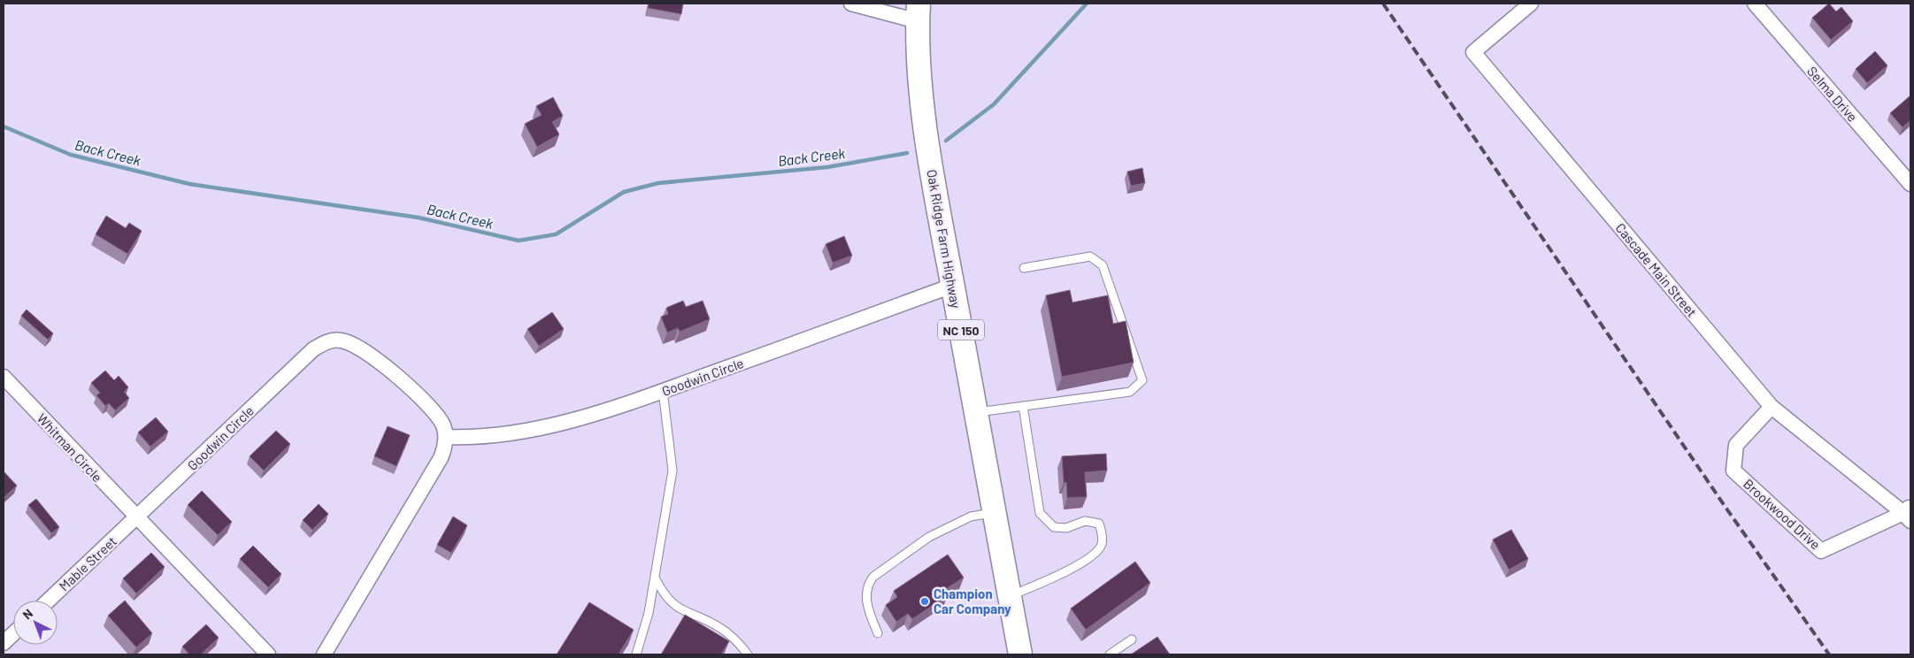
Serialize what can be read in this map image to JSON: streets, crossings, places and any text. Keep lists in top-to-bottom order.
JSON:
{
  "streets": {
    "main road": ["Oak Ridge Farm Highway", "NC 150"],
    "street": [
      "Selma Drive",
      "Cascade Main Street",
      "Goodwin Circle",
      "Whitman Circle",
      "Brookwood Drive",
      "Mable Street"
    ]
  },
  "crossings": [
    ["Oak Ridge Farm Highway", "Goodwin Circle"],
    ["Cascade Main Street", "Brookwood Drive"],
    ["Goodwin Circle", "Whitman Circle"],
    ["Goodwin Circle", "Mable Street"],
    ["Whitman Circle", "Mable Street"]
  ],
  "water": ["Back Creek"],
  "places": ["Champion Car Company"],
  "north": "top left"
}
